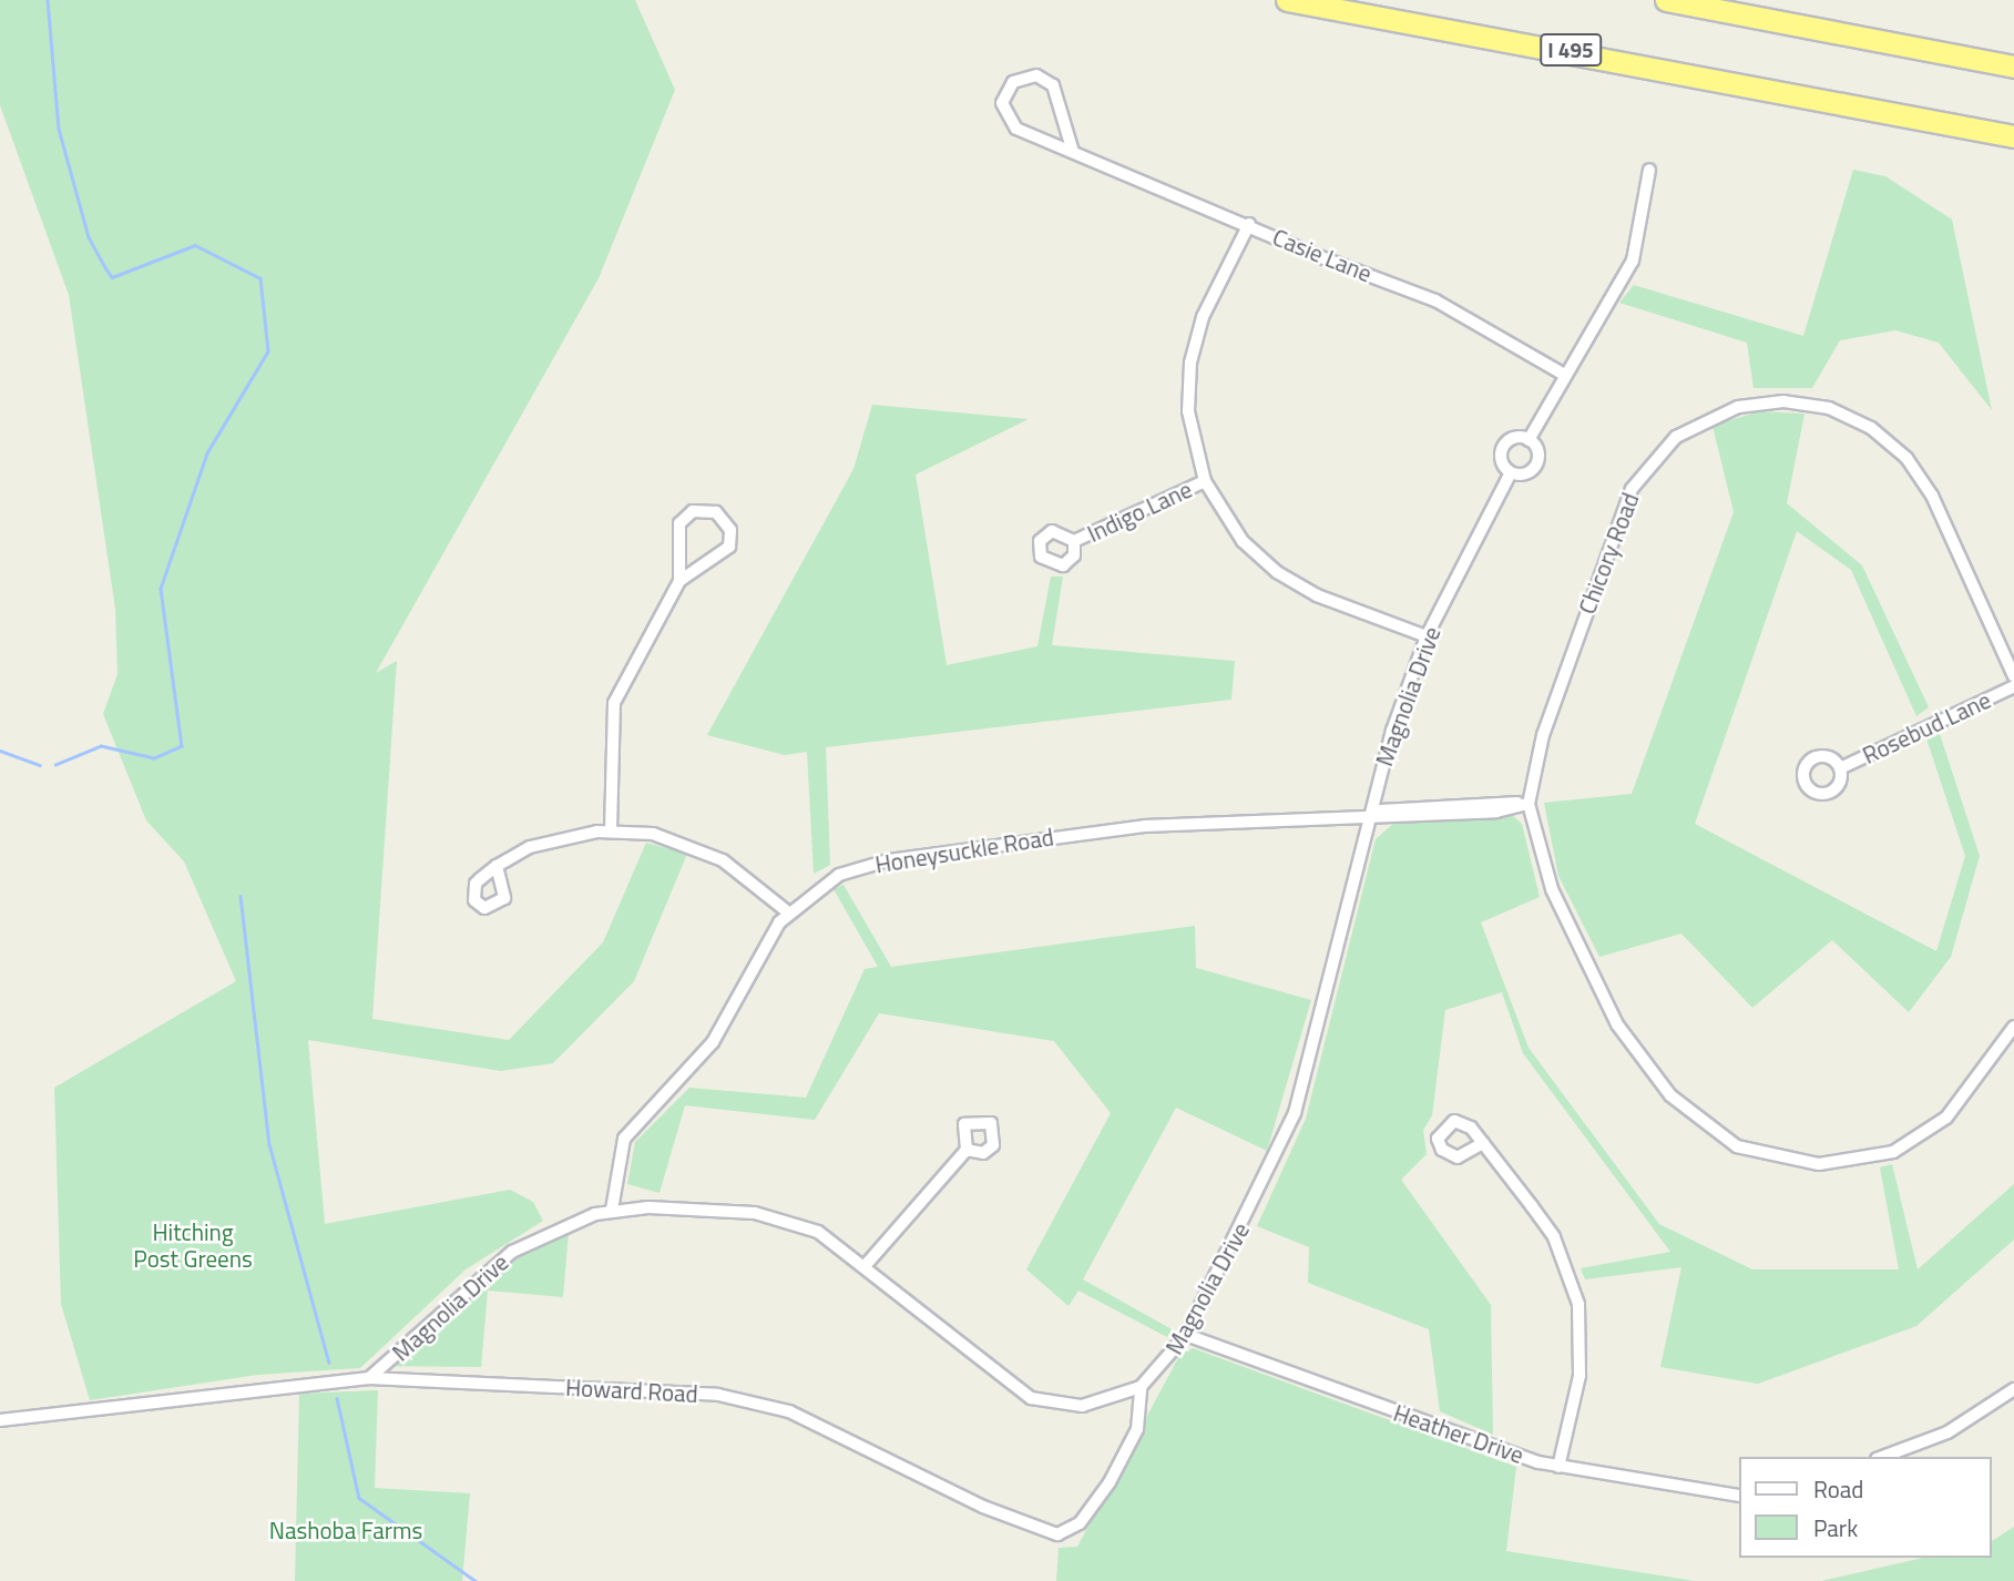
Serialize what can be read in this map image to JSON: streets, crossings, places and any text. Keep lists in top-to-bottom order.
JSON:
{
  "streets": {
    "highway": ["I 495"],
    "street": [
      "Casie Lane",
      "Indigo Lane",
      "Chicory Road",
      "Magnolia Drive",
      "Rosebud Lane",
      "Honeysuckle Road",
      "Howard Road",
      "Heather Drive"
    ]
  },
  "crossings": [
    ["Casie Lane", "Magnolia Drive"],
    ["Magnolia Drive", "Honeysuckle Road"],
    ["Magnolia Drive", "Howard Road"],
    ["Magnolia Drive", "Heather Drive"]
  ],
  "parks": ["Hitching Post Greens", "Nashoba Farms"],
  "legend": ["Road", "Park"]
}
